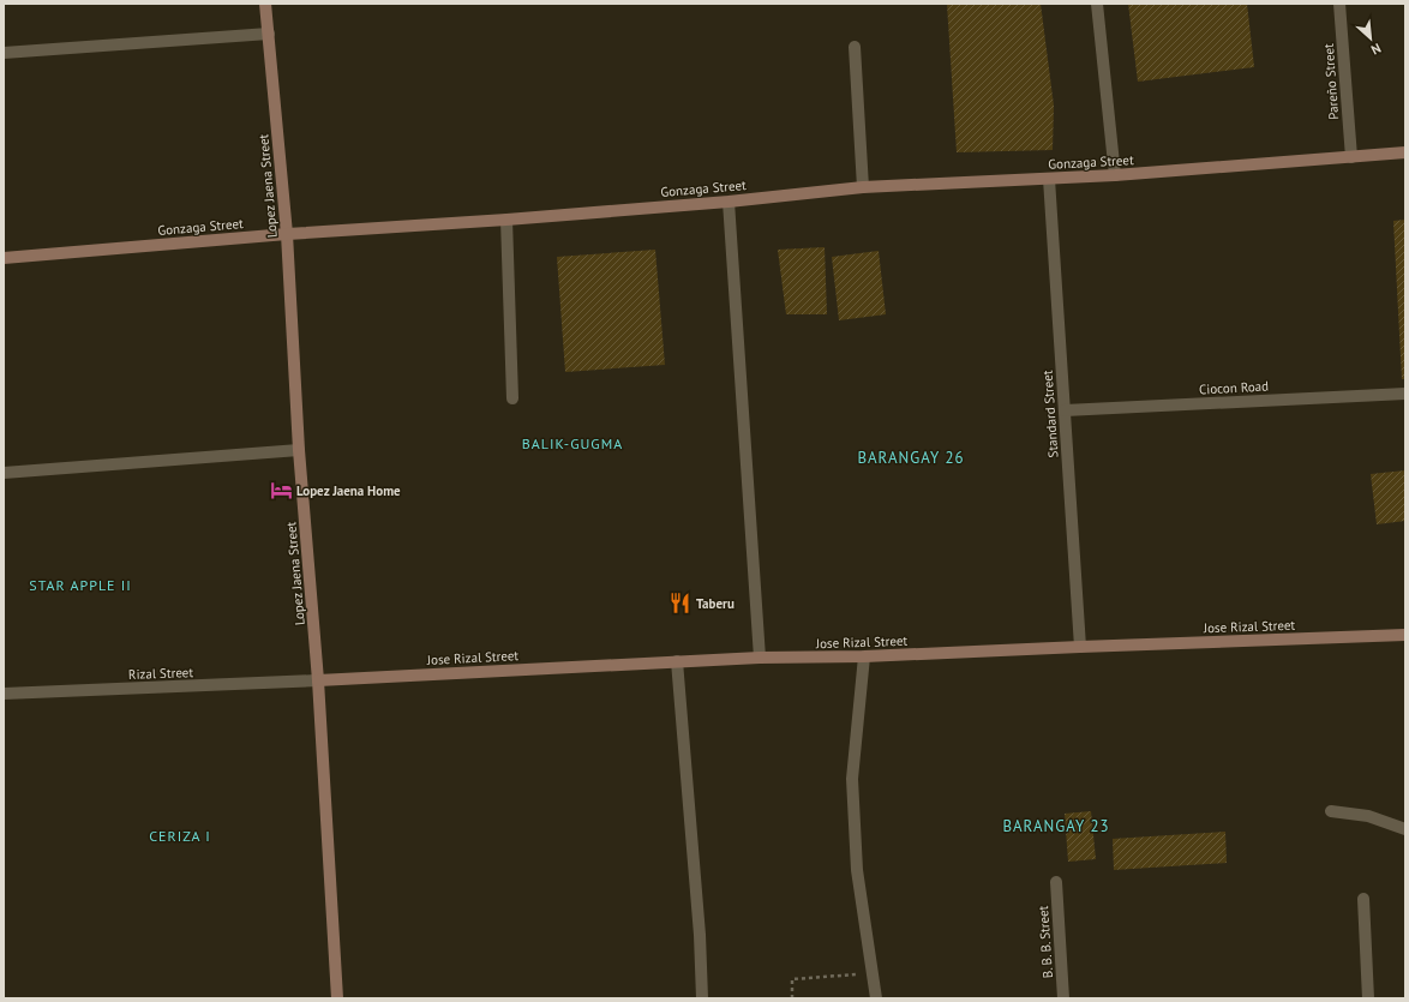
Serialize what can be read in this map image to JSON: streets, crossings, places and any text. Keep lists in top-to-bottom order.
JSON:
{
  "streets": {
    "street": [
      "Pareño Street",
      "Gonzaga Street",
      "Lopez Jaena Street",
      "Ciocon Road",
      "Standard Street",
      "Jose Rizal Street",
      "Rizal Street",
      "B. B. B. Street"
    ]
  },
  "crossings": [
    ["Pareño Street", "Gonzaga Street"],
    ["Gonzaga Street", "Lopez Jaena Street"],
    ["Gonzaga Street", "Standard Street"],
    ["Lopez Jaena Street", "Jose Rizal Street"],
    ["Lopez Jaena Street", "Rizal Street"],
    ["Ciocon Road", "Standard Street"],
    ["Standard Street", "Jose Rizal Street"],
    ["Jose Rizal Street", "Rizal Street"]
  ],
  "districts": [
    "BALIK-GUGMA",
    "BARANGAY 26",
    "STAR APPLE II",
    "BARANGAY 23",
    "CERIZA I"
  ],
  "places": {
    "hotel": ["Lopez Jaena Home"],
    "restaurant": ["Taberu"]
  },
  "north": "bottom right"
}
